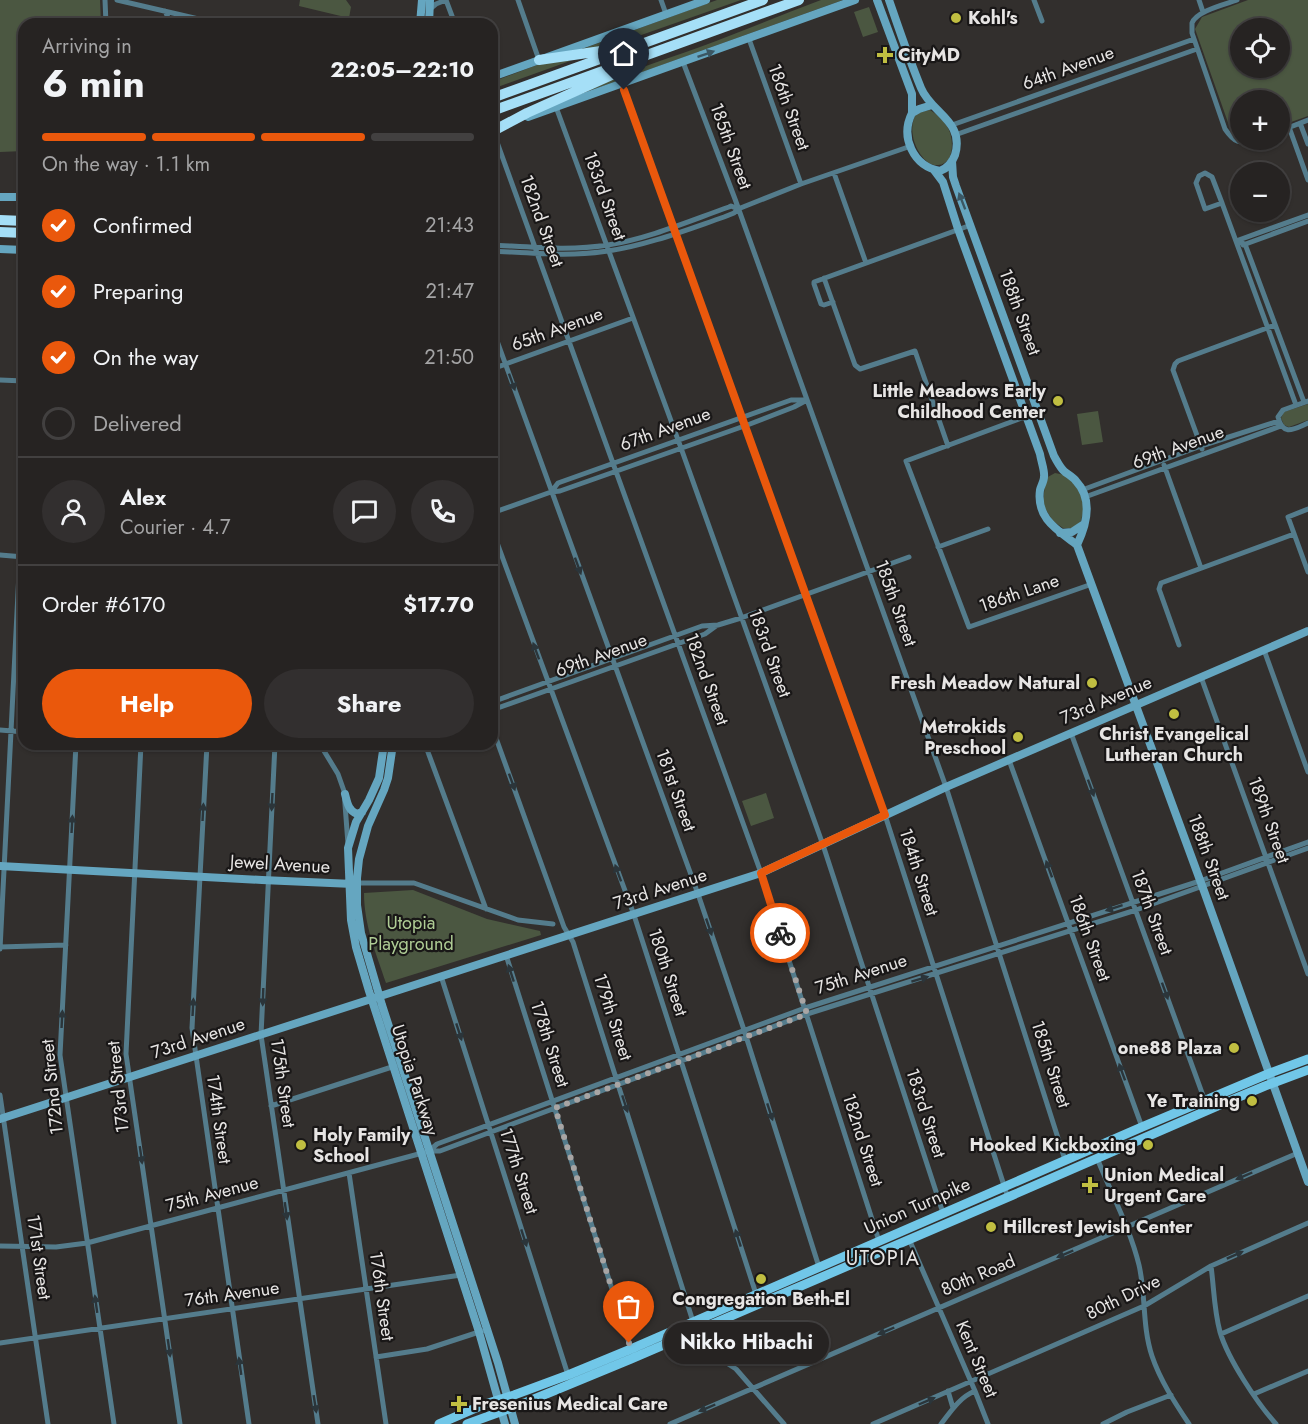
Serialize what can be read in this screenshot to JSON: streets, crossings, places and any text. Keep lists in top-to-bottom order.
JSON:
{
  "streets": {
    "main road": ["Union Turnpike"],
    "street": [
      "64th Avenue",
      "186th Street",
      "185th Street",
      "183rd Street",
      "182nd Street",
      "188th Street",
      "65th Avenue",
      "67th Avenue",
      "69th Avenue",
      "186th Lane",
      "73rd Avenue",
      "181st Street",
      "189th Street",
      "Jewel Avenue",
      "184th Street",
      "187th Street",
      "180th Street",
      "75th Avenue",
      "179th Street",
      "178th Street",
      "Utopia Parkway",
      "175th Street",
      "172nd Street",
      "173rd Street",
      "174th Street",
      "177th Street",
      "171st Street",
      "80th Road",
      "76th Avenue",
      "176th Street",
      "80th Drive",
      "Kent Street"
    ]
  },
  "crossings": [
    ["64th Avenue", "188th Street"],
    ["186th Street", "73rd Avenue"],
    ["186th Street", "75th Avenue"],
    ["186th Street", "Union Turnpike"],
    ["185th Street", "67th Avenue"],
    ["185th Street", "69th Avenue"],
    ["185th Street", "73rd Avenue"],
    ["185th Street", "75th Avenue"],
    ["185th Street", "Union Turnpike"],
    ["183rd Street", "65th Avenue"],
    ["183rd Street", "67th Avenue"],
    ["183rd Street", "69th Avenue"],
    ["183rd Street", "73rd Avenue"],
    ["183rd Street", "75th Avenue"],
    ["183rd Street", "Union Turnpike"],
    ["182nd Street", "65th Avenue"],
    ["182nd Street", "67th Avenue"],
    ["182nd Street", "69th Avenue"],
    ["182nd Street", "73rd Avenue"],
    ["182nd Street", "75th Avenue"],
    ["182nd Street", "Union Turnpike"],
    ["188th Street", "69th Avenue"],
    ["188th Street", "186th Lane"],
    ["188th Street", "73rd Avenue"],
    ["188th Street", "75th Avenue"],
    ["188th Street", "Union Turnpike"],
    ["188th Street", "80th Road"],
    ["65th Avenue", "181st Street"],
    ["67th Avenue", "181st Street"],
    ["67th Avenue", "184th Street"],
    ["69th Avenue", "181st Street"],
    ["69th Avenue", "184th Street"],
    ["69th Avenue", "180th Street"],
    ["73rd Avenue", "181st Street"],
    ["73rd Avenue", "189th Street"],
    ["73rd Avenue", "184th Street"],
    ["73rd Avenue", "187th Street"],
    ["73rd Avenue", "180th Street"],
    ["73rd Avenue", "179th Street"],
    ["73rd Avenue", "178th Street"],
    ["73rd Avenue", "Utopia Parkway"],
    ["73rd Avenue", "175th Street"],
    ["73rd Avenue", "172nd Street"],
    ["73rd Avenue", "173rd Street"],
    ["73rd Avenue", "174th Street"],
    ["73rd Avenue", "177th Street"],
    ["73rd Avenue", "171st Street"],
    ["181st Street", "75th Avenue"],
    ["181st Street", "Union Turnpike"],
    ["189th Street", "75th Avenue"],
    ["Jewel Avenue", "Utopia Parkway"],
    ["Jewel Avenue", "175th Street"],
    ["Jewel Avenue", "172nd Street"],
    ["Jewel Avenue", "173rd Street"],
    ["Jewel Avenue", "174th Street"],
    ["184th Street", "75th Avenue"],
    ["184th Street", "Union Turnpike"],
    ["187th Street", "75th Avenue"],
    ["187th Street", "Union Turnpike"],
    ["180th Street", "75th Avenue"],
    ["180th Street", "Union Turnpike"],
    ["75th Avenue", "179th Street"],
    ["75th Avenue", "178th Street"],
    ["75th Avenue", "Utopia Parkway"],
    ["75th Avenue", "175th Street"],
    ["75th Avenue", "172nd Street"],
    ["75th Avenue", "173rd Street"],
    ["75th Avenue", "174th Street"],
    ["75th Avenue", "177th Street"],
    ["75th Avenue", "171st Street"],
    ["75th Avenue", "176th Street"],
    ["179th Street", "Union Turnpike"],
    ["178th Street", "Union Turnpike"],
    ["Utopia Parkway", "Union Turnpike"],
    ["Utopia Parkway", "76th Avenue"],
    ["175th Street", "76th Avenue"],
    ["172nd Street", "76th Avenue"],
    ["173rd Street", "76th Avenue"],
    ["174th Street", "76th Avenue"],
    ["177th Street", "Union Turnpike"],
    ["Union Turnpike", "Kent Street"],
    ["171st Street", "76th Avenue"],
    ["80th Road", "Kent Street"],
    ["76th Avenue", "176th Street"],
    ["80th Drive", "Kent Street"]
  ],
  "one_way": [
    "186th Street",
    "181st Street",
    "187th Street",
    "180th Street",
    "179th Street",
    "178th Street",
    "175th Street",
    "172nd Street",
    "173rd Street",
    "174th Street",
    "177th Street",
    "80th Road",
    "80th Drive"
  ],
  "districts": ["UTOPIA"],
  "parks": ["Utopia Playground"],
  "places": {
    "other": [
      "Kohl's",
      "Little Meadows Early Childhood Center",
      "Fresh Meadow Natural",
      "Christ Evangelical Lutheran Church",
      "Metrokids Preschool",
      "one88 Plaza",
      "Ye Training",
      "Holy Family School",
      "Hooked Kickboxing",
      "Hillcrest Jewish Center",
      "Congregation Beth-El",
      "Nikko Hibachi"
    ],
    "health": ["CityMD", "Union Medical Urgent Care", "Fresenius Medical Care"]
  },
  "page": {
    "map_buttons": ["+", "−"],
    "heading": ["6 min", "Arriving in", "22:05–22:10"],
    "panel": [
      "Alex",
      "Courier · 4.7",
      "Order #6170",
      "$17.70"
    ],
    "bar": "On the way · 1.1 km",
    "list": [
      ["Confirmed", "21:43"],
      ["Preparing", "21:47"],
      ["On the way", "21:50"],
      "Delivered"
    ],
    "buttons": ["Help", "Share"],
    "bubble": "Nikko Hibachi"
  }
}
